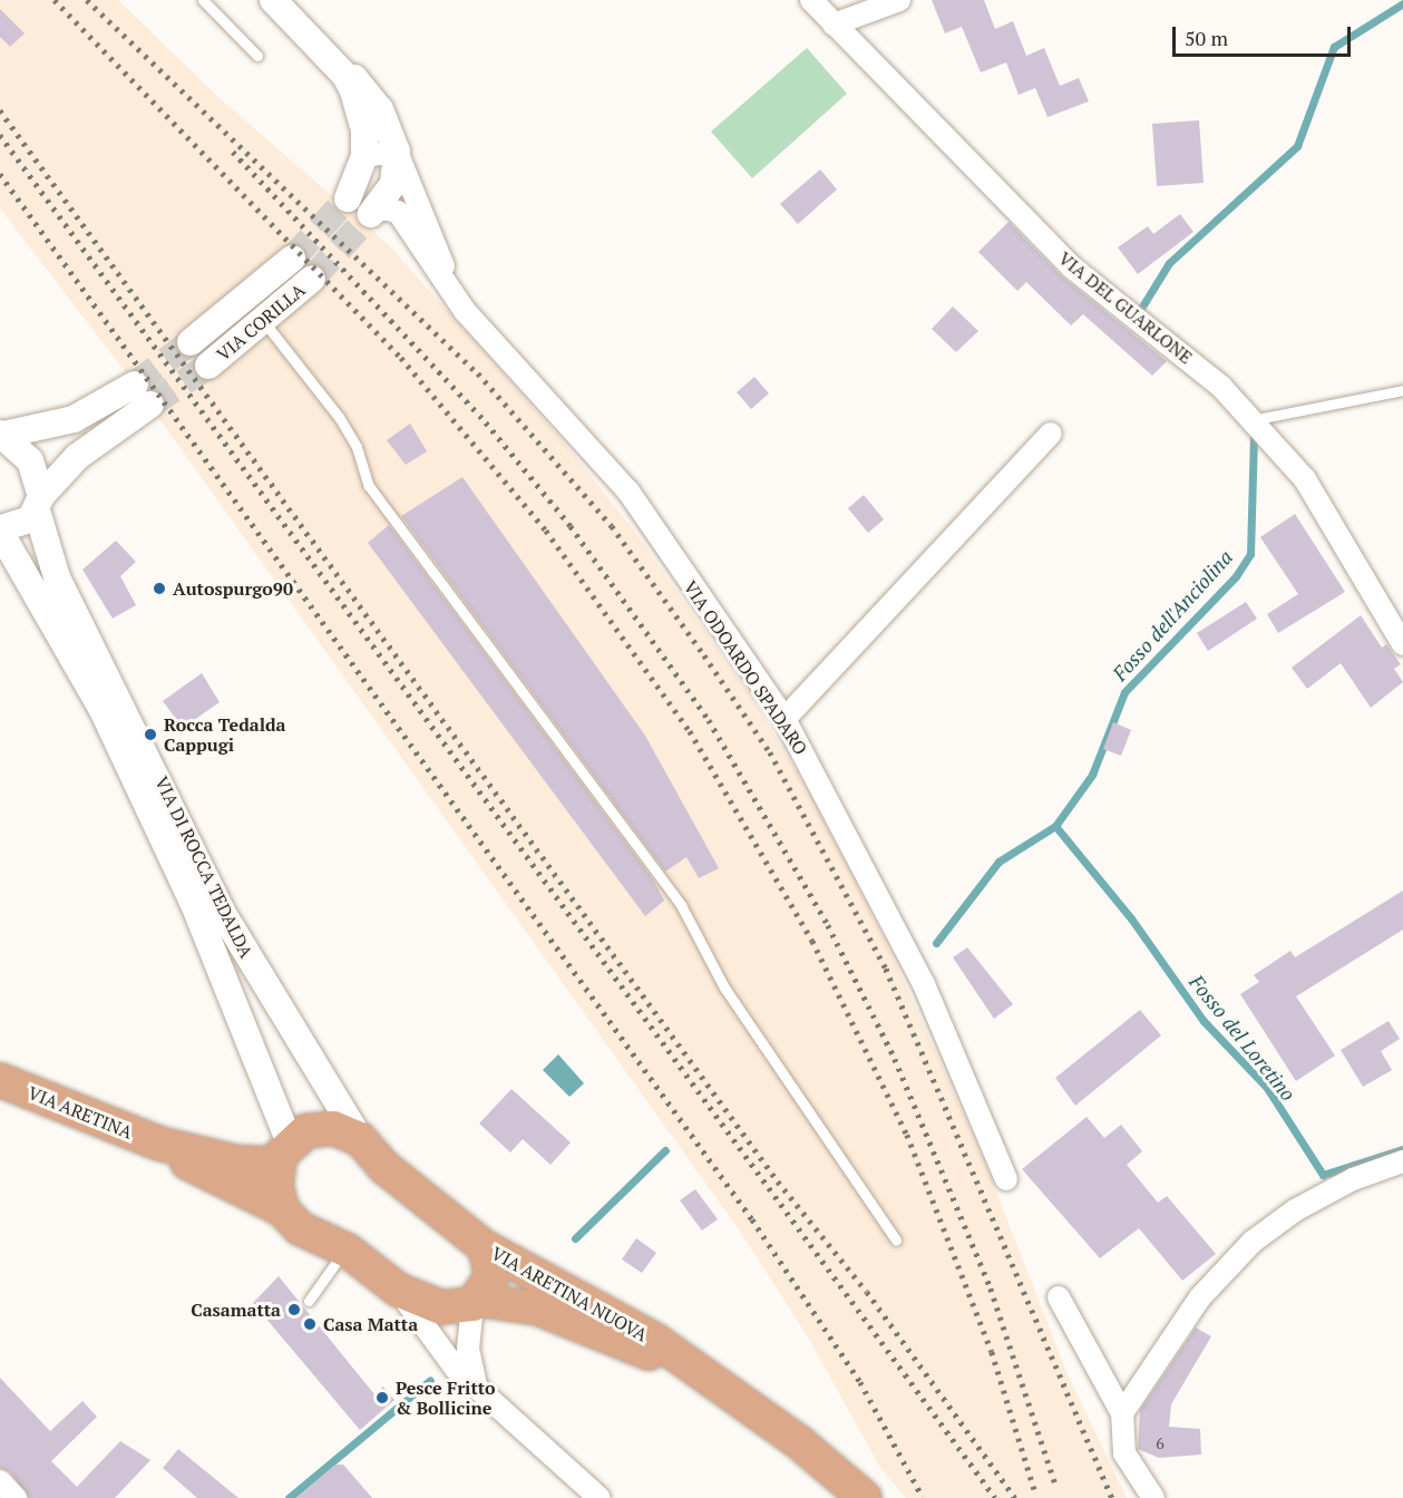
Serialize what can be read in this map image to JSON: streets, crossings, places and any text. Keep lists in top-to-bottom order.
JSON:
{
  "streets": {
    "main road": ["VIA ARETINA", "VIA ARETINA NUOVA"],
    "street": [
      "VIA DEL GUARLONE",
      "VIA CORILLA",
      "VIA ODOARDO SPADARO",
      "VIA DI ROCCA TEDALDA"
    ]
  },
  "crossings": [
    ["VIA DI ROCCA TEDALDA", "VIA ARETINA"],
    ["VIA DI ROCCA TEDALDA", "VIA ARETINA NUOVA"],
    ["VIA ARETINA", "VIA ARETINA NUOVA"]
  ],
  "water": ["Fosso dell'Anciolina", "Fosso del Loretino"],
  "places": [
    "Autospurgo90",
    "Rocca Tedalda Cappugi",
    "Casamatta",
    "Casa Matta",
    "Pesce Fritto & Bollicine"
  ],
  "house_numbers": ["6"],
  "scale_bar": "50 m"
}
